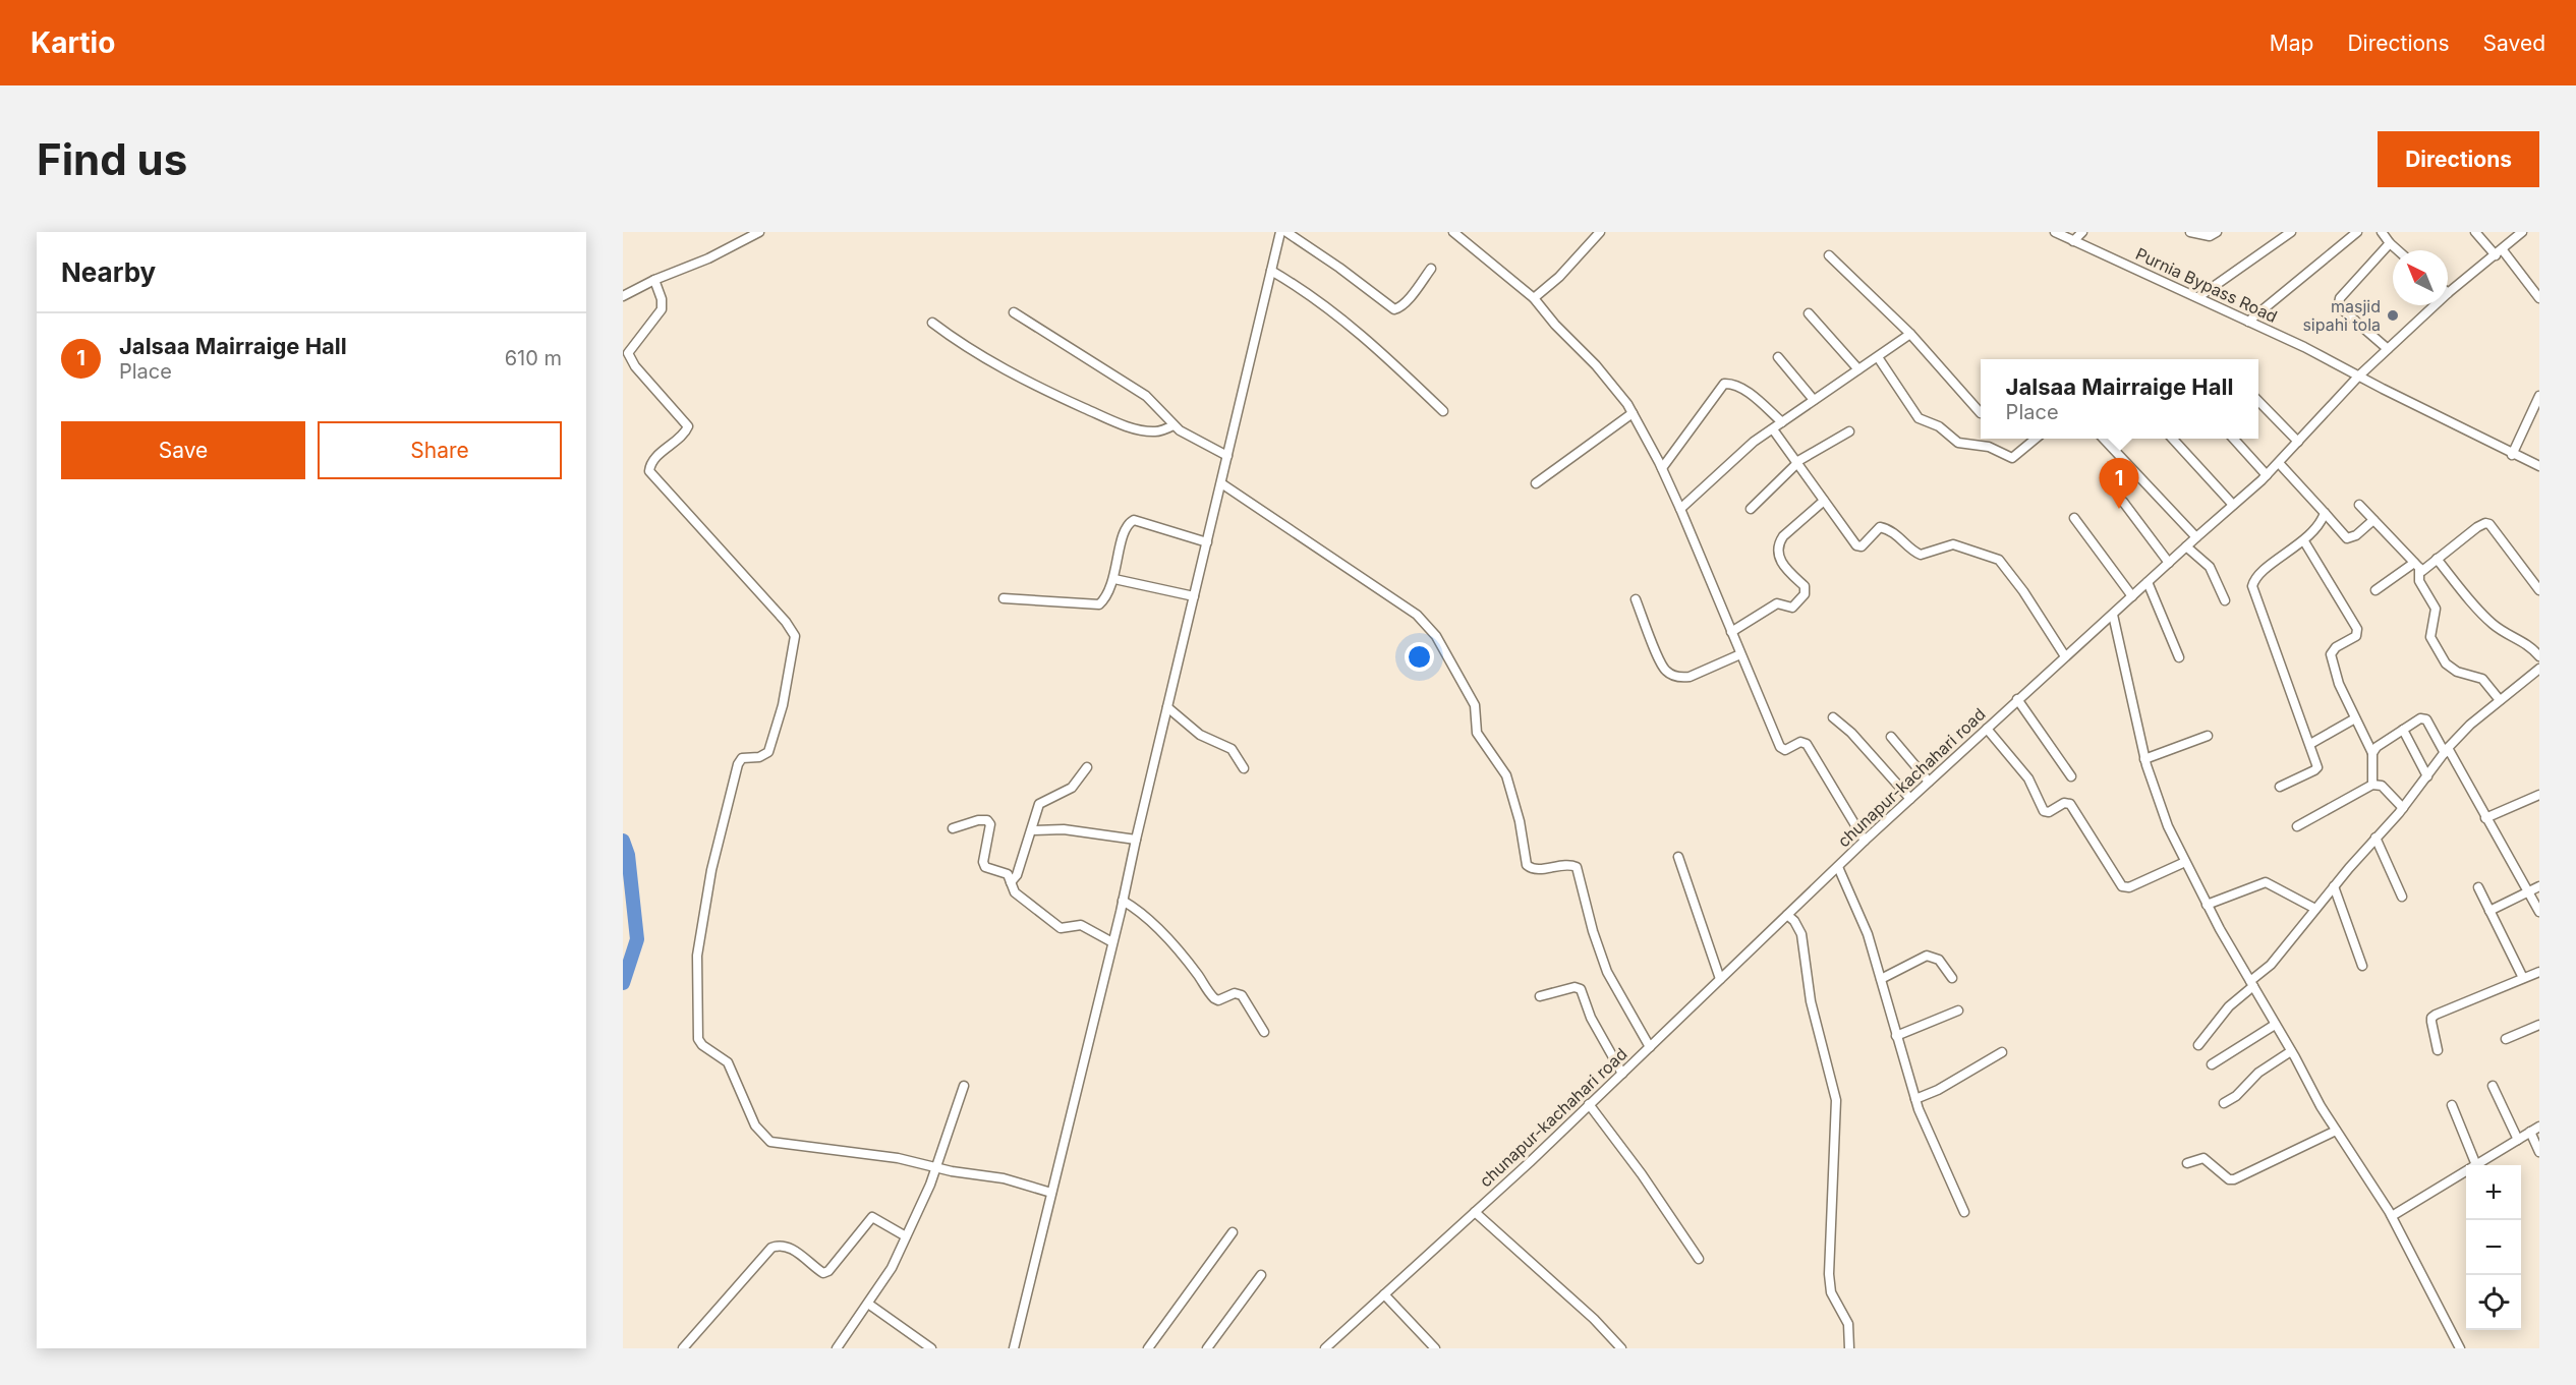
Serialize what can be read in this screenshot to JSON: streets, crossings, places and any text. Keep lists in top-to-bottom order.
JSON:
{
  "streets": {
    "street": ["Purnia Bypass Road", "chunapur-kachahari road"]
  },
  "crossings": [
    ["Purnia Bypass Road", "chunapur-kachahari road"]
  ],
  "places": ["masjid sipahi tola"],
  "north": "top left",
  "page": {
    "header": "Kartio",
    "nav": ["Map", "Directions", "Saved"],
    "buttons": [
      "Directions",
      ["Save", "Share"]
    ],
    "title": "Find us",
    "heading": "Nearby",
    "list": [
      {
        "mark": "1",
        "name": "Jalsaa Mairraige Hall",
        "note": "Place",
        "value": "610 m"
      }
    ],
    "popup": ["Jalsaa Mairraige Hall", "Place"],
    "pins": "1",
    "map_buttons": ["+", "−"]
  }
}
